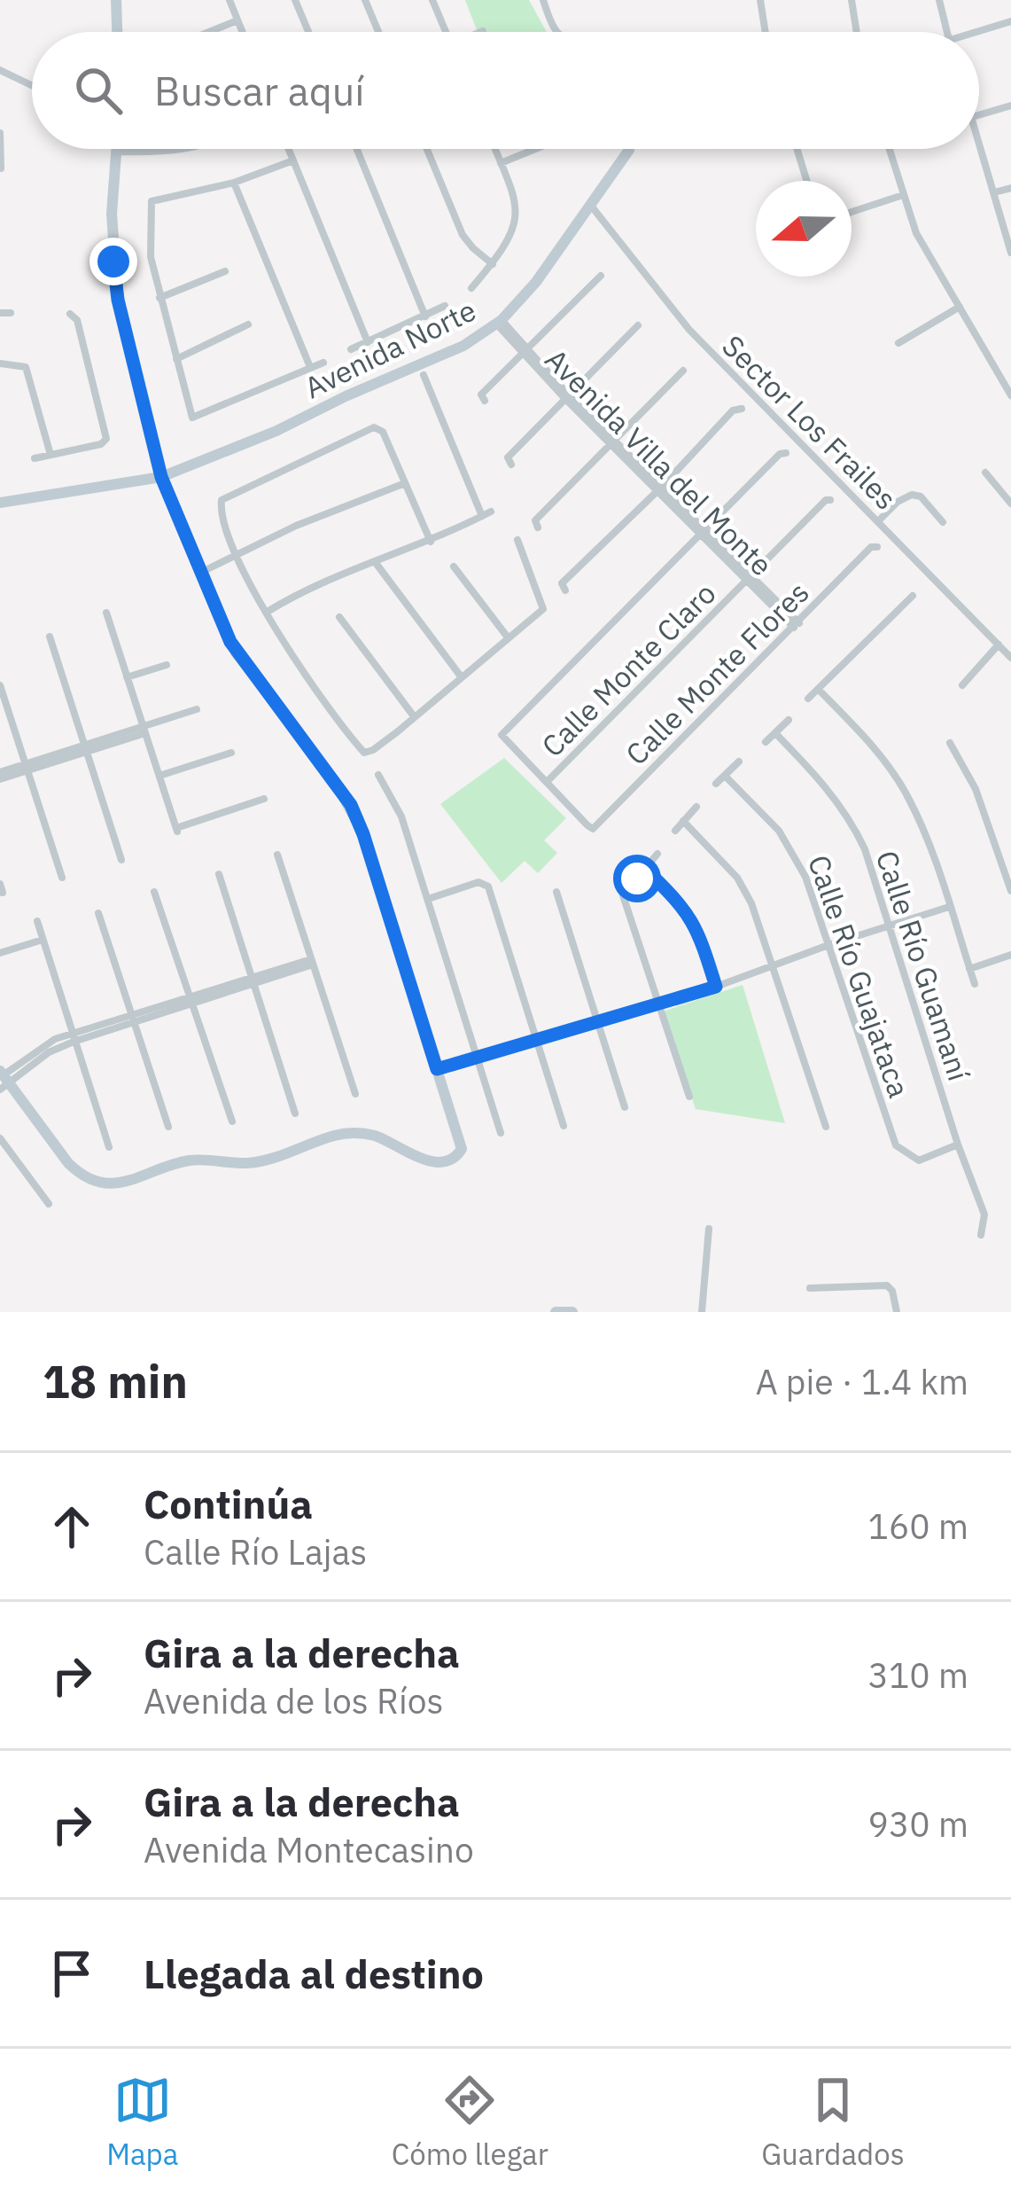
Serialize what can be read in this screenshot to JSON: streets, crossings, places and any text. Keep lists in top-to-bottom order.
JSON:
{
  "streets": {
    "street": [
      "Avenida Norte",
      "Sector Los Frailes",
      "Avenida Villa del Monte",
      "Calle Monte Claro",
      "Calle Monte Flores",
      "Calle Río Guamaní",
      "Calle Río Guajataca"
    ]
  },
  "crossings": [
    ["Avenida Norte", "Sector Los Frailes"],
    ["Avenida Norte", "Avenida Villa del Monte"],
    ["Avenida Villa del Monte", "Calle Monte Claro"],
    ["Avenida Villa del Monte", "Calle Monte Flores"],
    ["Calle Monte Claro", "Calle Monte Flores"],
    ["Calle Río Guamaní", "Calle Río Guajataca"]
  ],
  "north": "left",
  "page": {
    "search": "Buscar aquí",
    "heading": ["18 min", "A pie · 1.4 km"],
    "list": [
      ["Continúa", "Calle Río Lajas", "160 m"],
      ["Gira a la derecha", "Avenida de los Ríos", "310 m"],
      ["Gira a la derecha", "Avenida Montecasino", "930 m"],
      "Llegada al destino"
    ],
    "nav": ["Mapa", "Cómo llegar", "Guardados"]
  }
}
